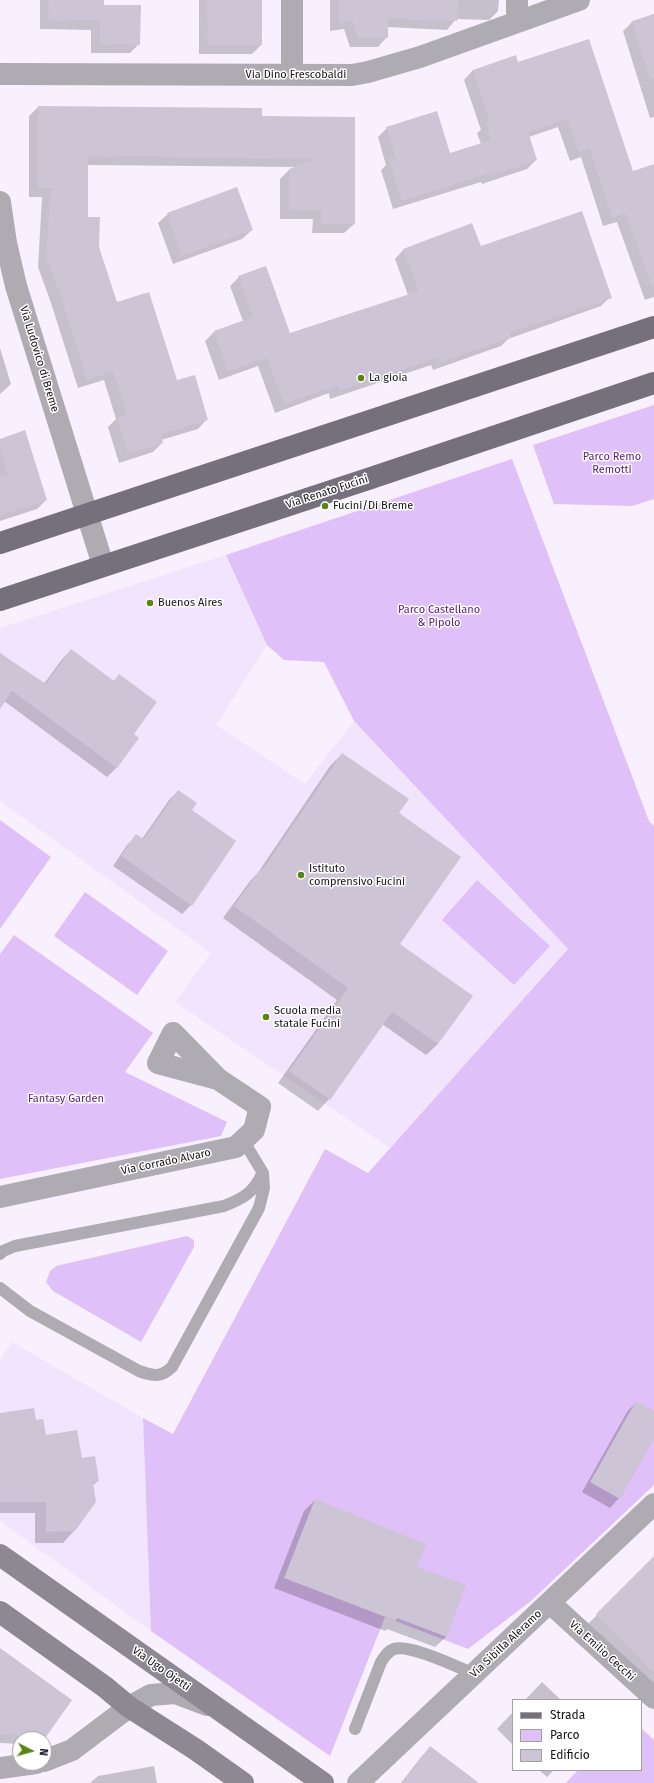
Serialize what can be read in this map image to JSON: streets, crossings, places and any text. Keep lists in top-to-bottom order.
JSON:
{
  "streets": {
    "main road": ["Via Renato Fucini", "Via Ugo Ojetti"],
    "street": [
      "Via Dino Frescobaldi",
      "Via Ludovico di Breme",
      "Via Corrado Alvaro",
      "Via Sibilla Aleramo",
      "Via Emilio Cecchi"
    ]
  },
  "crossings": [
    ["Via Ludovico di Breme", "Via Renato Fucini"],
    ["Via Sibilla Aleramo", "Via Emilio Cecchi"]
  ],
  "parks": ["Parco Remo Remotti", "Parco Castellano & Pipolo", "Fantasy Garden"],
  "places": [
    "La gioia",
    "Fucini/Di Breme",
    "Buenos Aires",
    "Istituto comprensivo Fucini",
    "Scuola media statale Fucini"
  ],
  "legend": ["Strada", "Parco", "Edificio"],
  "north": "right"
}
